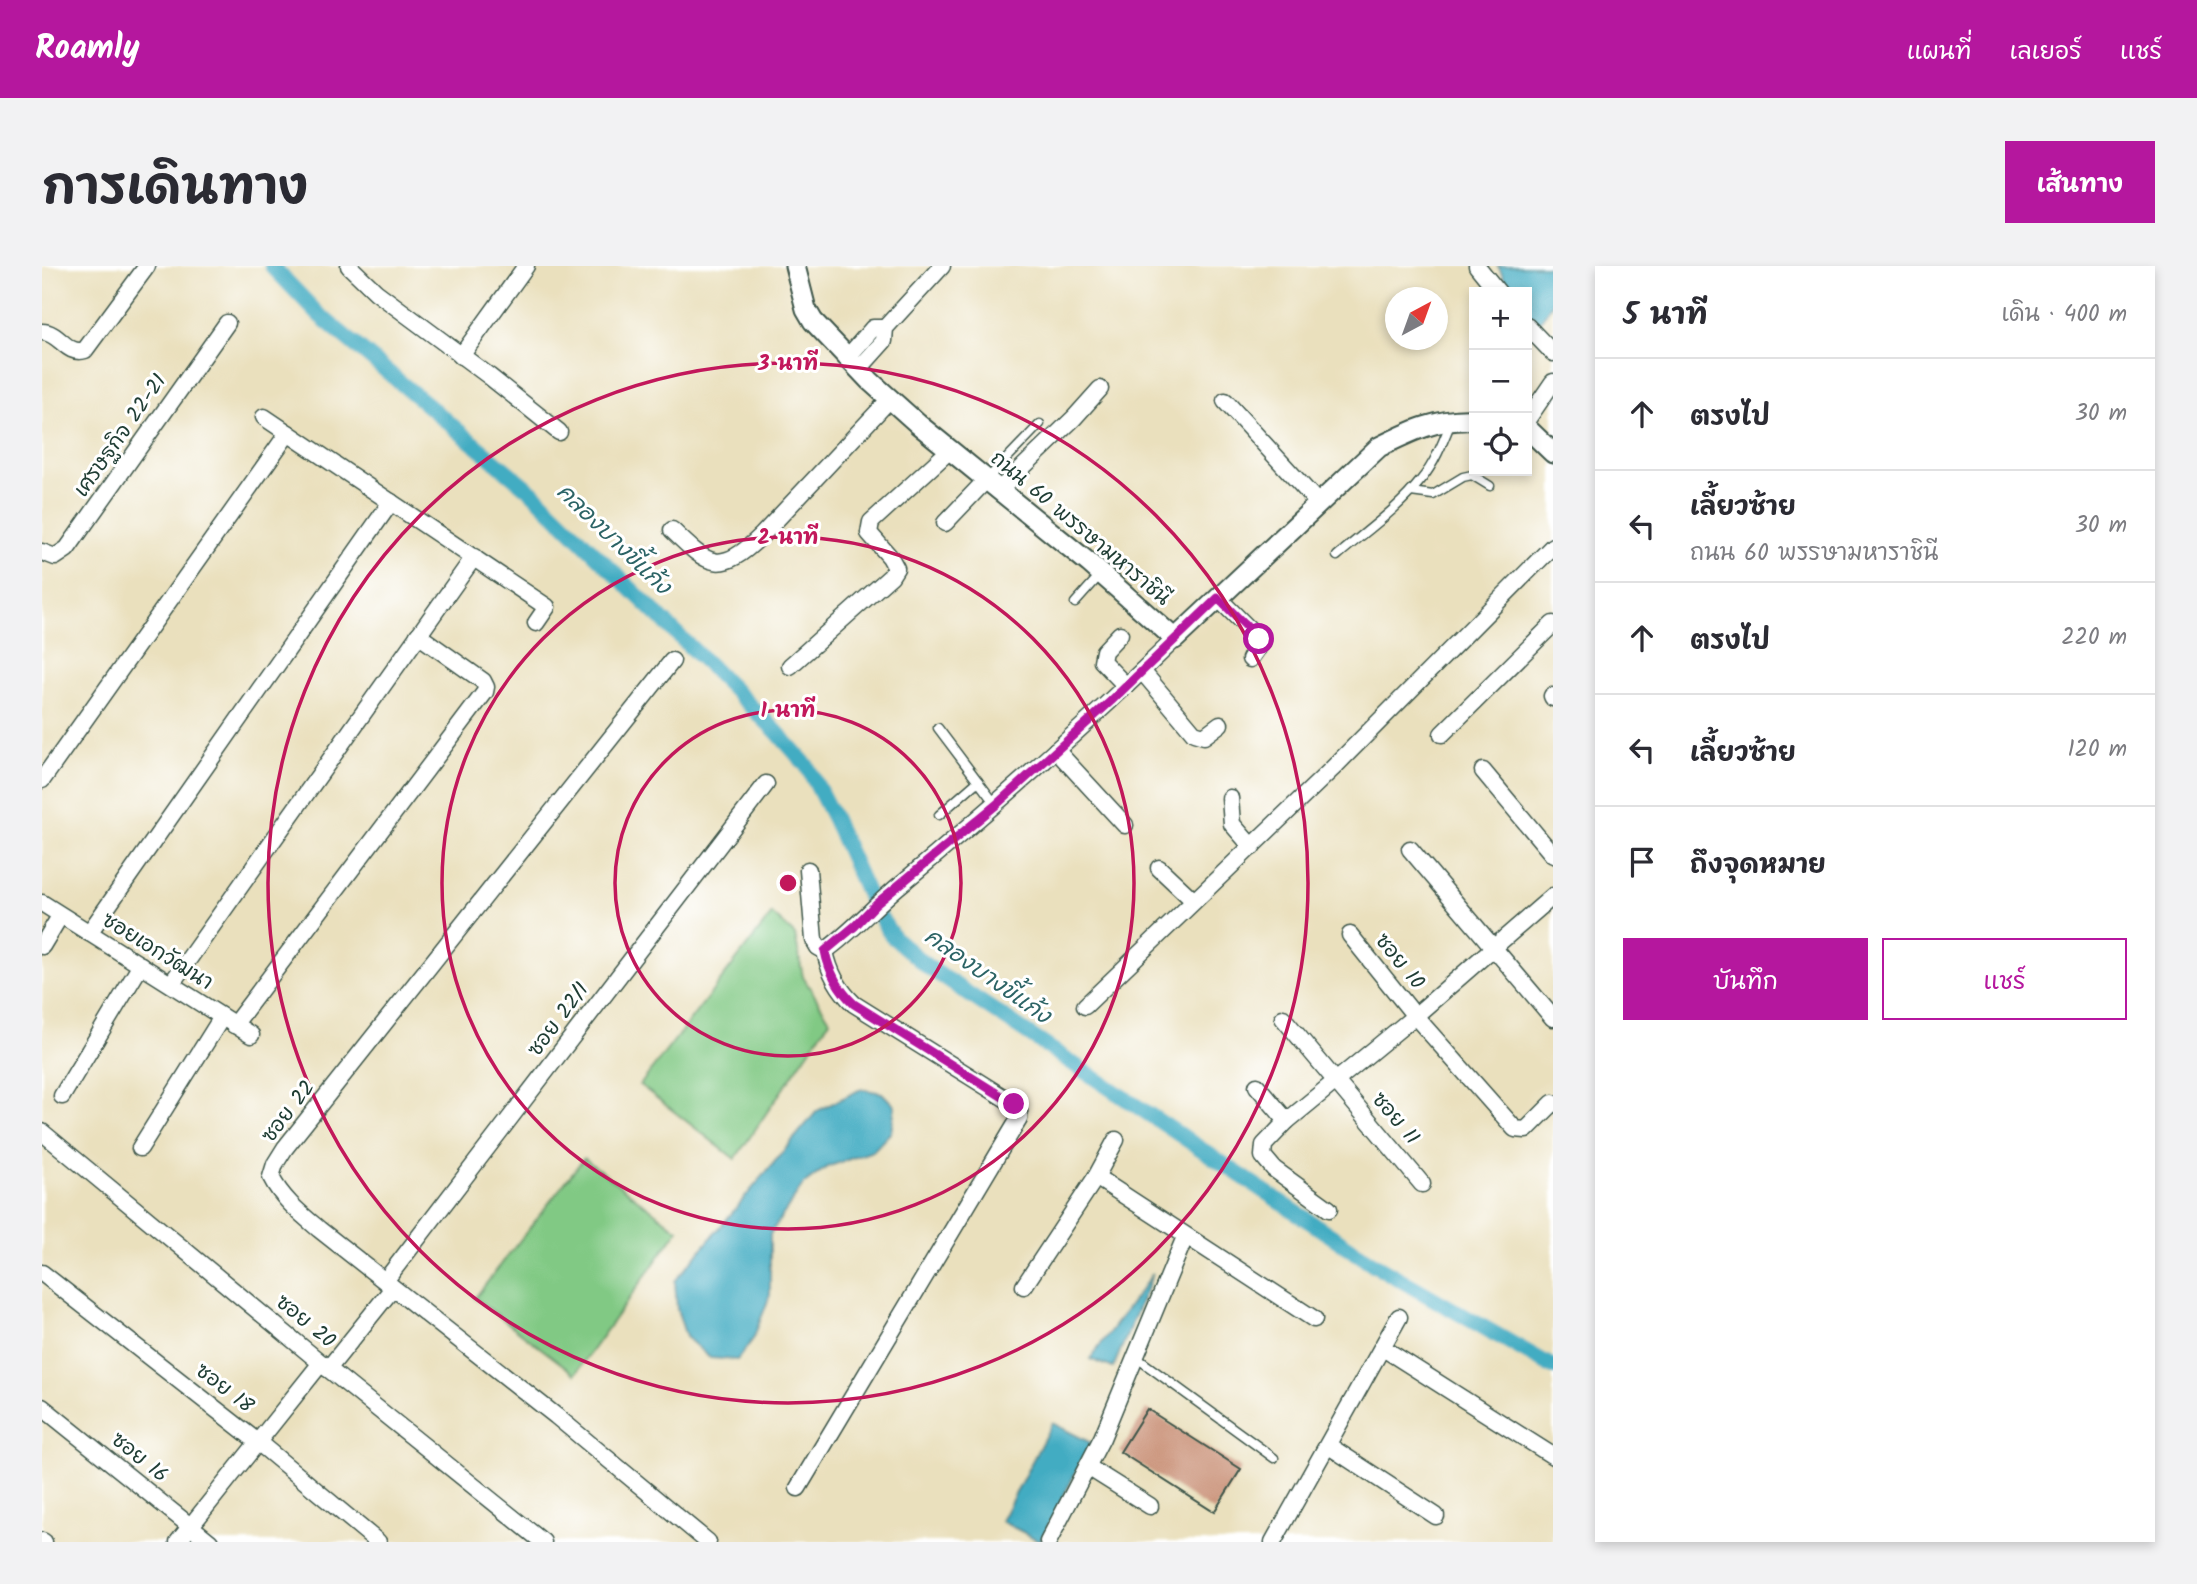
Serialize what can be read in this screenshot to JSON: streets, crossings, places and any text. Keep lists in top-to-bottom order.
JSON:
{
  "streets": {
    "street": [
      "เศรษฐกิจ 22-21",
      "ถนน 60 พรรษามหาราชินี",
      "ซอยเอกวัฒนา",
      "ซอย 10",
      "ซอย 22/1",
      "ซอย 22",
      "ซอย 11",
      "ซอย 20",
      "ซอย 18",
      "ซอย 16"
    ]
  },
  "crossings": [
    ["ซอย 22/1", "ซอย 22"],
    ["ซอย 22/1", "ซอย 20"],
    ["ซอย 22/1", "ซอย 18"],
    ["ซอย 22/1", "ซอย 16"]
  ],
  "water": ["คลองบางขี้แก้ง"],
  "north": "top right",
  "page": {
    "header": "Roamly",
    "nav": ["แผนที่", "เลเยอร์", "แชร์"],
    "title": "การเดินทาง",
    "buttons": [
      "เส้นทาง",
      ["บันทึก", "แชร์"]
    ],
    "heading": ["5 นาที", "เดิน · 400 m"],
    "map_buttons": ["+", "−"],
    "list": [
      ["ตรงไป", "30 m"],
      ["เลี้ยวซ้าย", "ถนน 60 พรรษามหาราชินี", "30 m"],
      ["ตรงไป", "220 m"],
      ["เลี้ยวซ้าย", "120 m"],
      "ถึงจุดหมาย"
    ]
  },
  "rings": ["3 นาที", "2 นาที", "1 นาที"]
}
